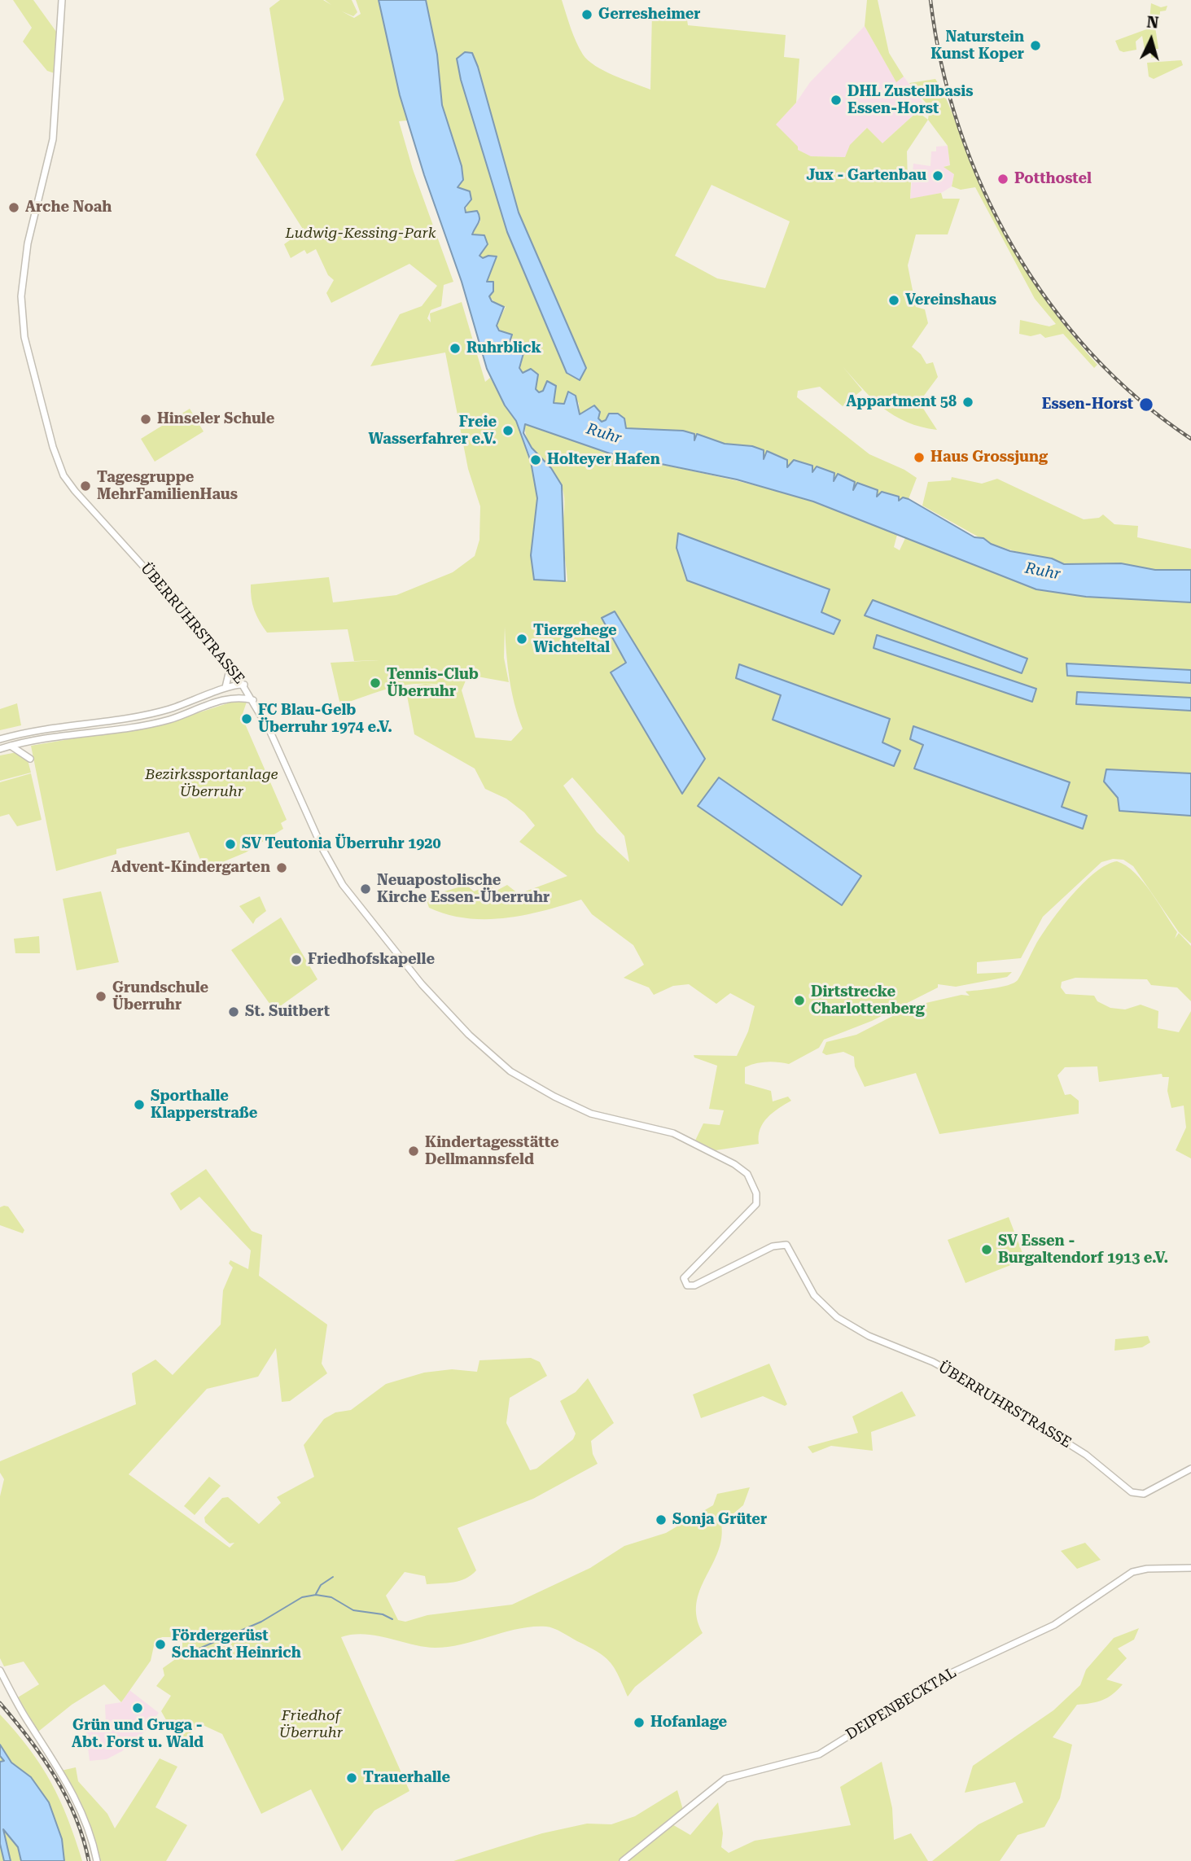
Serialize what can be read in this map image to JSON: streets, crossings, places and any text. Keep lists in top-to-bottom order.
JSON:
{
  "streets": {
    "main road": ["ÜBERRUHRSTRASSE", "DEIPENBECKTAL"]
  },
  "water": ["Ruhr"],
  "parks": ["Ludwig-Kessing-Park", "Bezirkssportanlage Überruhr", "Friedhof Überruhr"],
  "places": [
    "Gerresheimer",
    "Naturstein Kunst Koper",
    "DHL Zustellbasis Essen-Horst",
    "Jux - Gartenbau",
    "Potthostel",
    "Arche Noah",
    "Vereinshaus",
    "Ruhrblick",
    "Appartment 58",
    "Essen-Horst",
    "Hinseler Schule",
    "Freie Wasserfahrer e.V.",
    "Haus Grossjung",
    "Holteyer Hafen",
    "Tagesgruppe MehrFamilienHaus",
    "Tiergehege Wichteltal",
    "Tennis-Club Überruhr",
    "FC Blau-Gelb Überruhr 1974 e.V.",
    "SV Teutonia Überruhr 1920",
    "Advent-Kindergarten",
    "Neuapostolische Kirche Essen-Überruhr",
    "Friedhofskapelle",
    "Grundschule Überruhr",
    "Dirtstrecke Charlottenberg",
    "St. Suitbert",
    "Sporthalle Klapperstraße",
    "Kindertagesstätte Dellmannsfeld",
    "SV Essen - Burgaltendorf 1913 e.V.",
    "Sonja Grüter",
    "Fördergerüst Schacht Heinrich",
    "Grün und Gruga - Abt. Forst u. Wald",
    "Hofanlage",
    "Trauerhalle"
  ],
  "north": "top"
}
